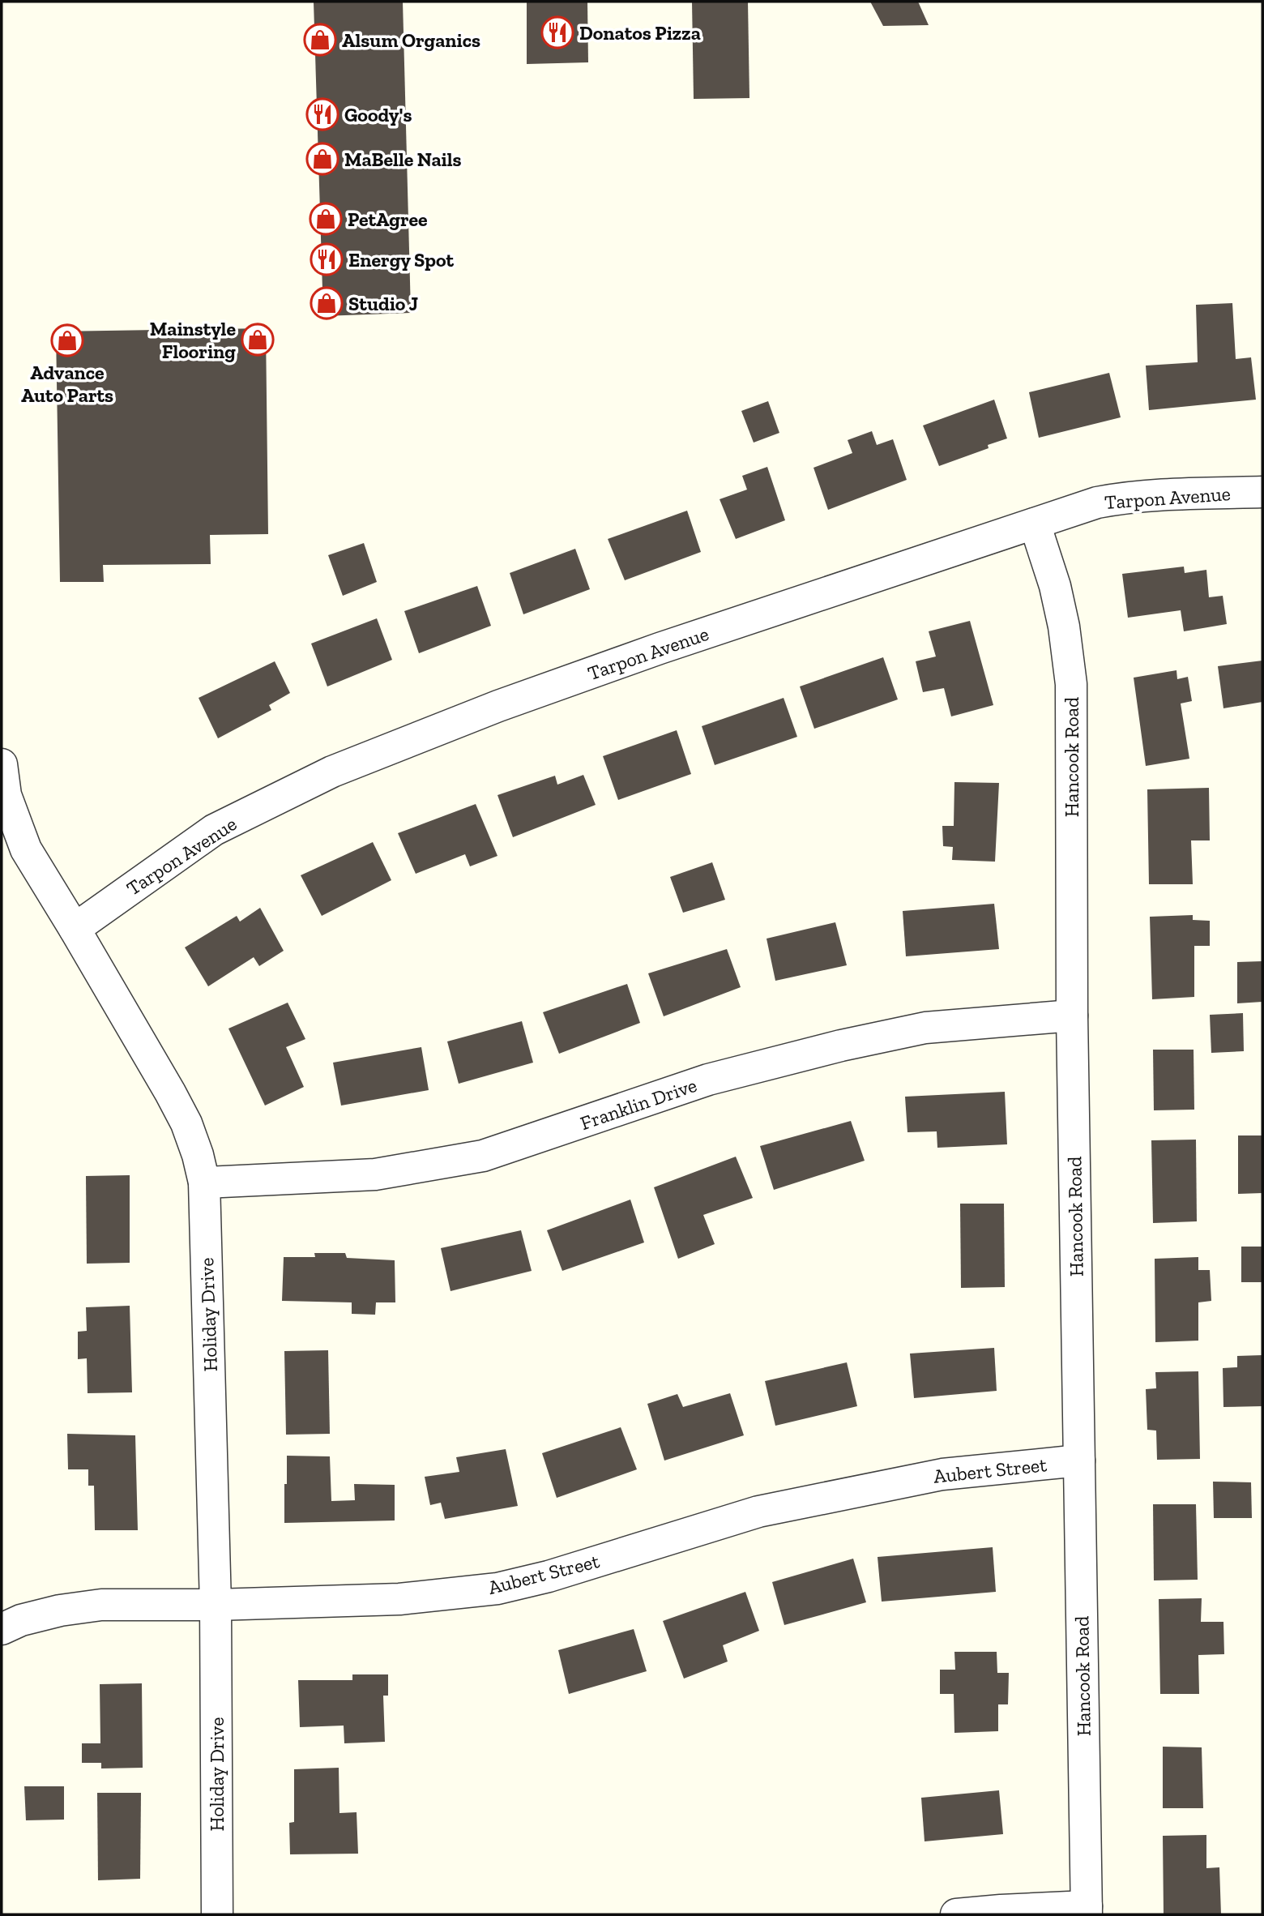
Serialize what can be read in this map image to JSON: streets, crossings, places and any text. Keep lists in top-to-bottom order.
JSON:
{
  "streets": {
    "street": [
      "Tarpon Avenue",
      "Hancook Road",
      "Franklin Drive",
      "Holiday Drive",
      "Aubert Street"
    ]
  },
  "crossings": [
    ["Tarpon Avenue", "Hancook Road"],
    ["Tarpon Avenue", "Holiday Drive"],
    ["Hancook Road", "Franklin Drive"],
    ["Hancook Road", "Aubert Street"],
    ["Franklin Drive", "Holiday Drive"],
    ["Holiday Drive", "Aubert Street"]
  ],
  "places": {
    "restaurant": ["Donatos Pizza", "Goody's", "Energy Spot"],
    "shop": [
      "Alsum Organics",
      "MaBelle Nails",
      "PetAgree",
      "Studio J",
      "Mainstyle Flooring",
      "Advance Auto Parts"
    ]
  }
}
